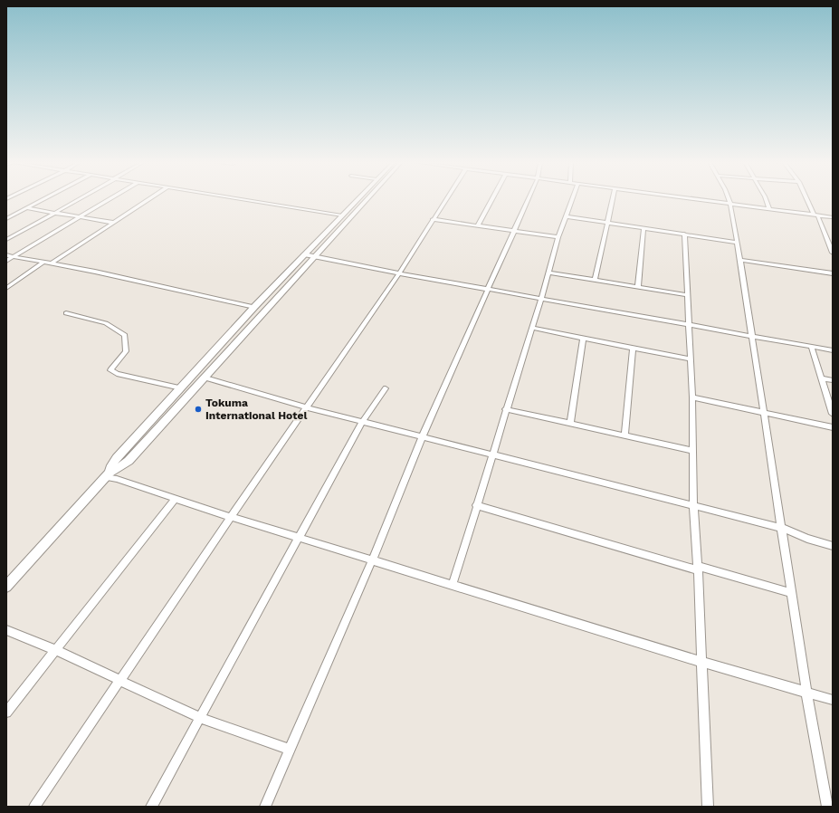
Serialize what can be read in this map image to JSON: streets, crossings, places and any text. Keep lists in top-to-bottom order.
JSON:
{
  "places": ["Tokuma International Hotel"]
}
